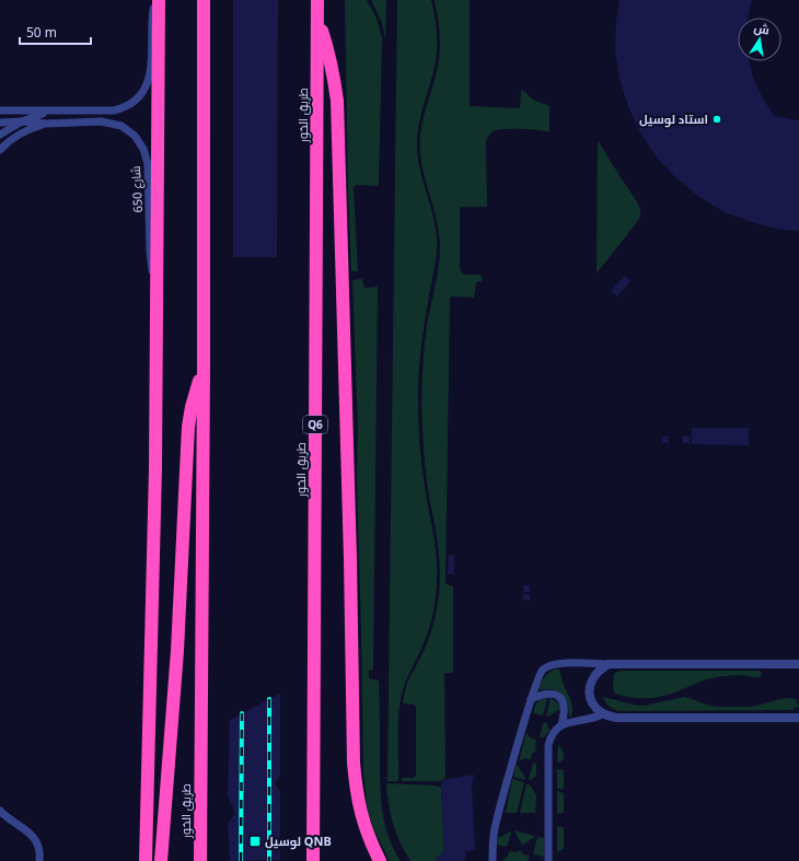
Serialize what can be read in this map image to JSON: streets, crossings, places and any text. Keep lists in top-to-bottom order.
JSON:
{
  "streets": {
    "highway": ["طريق الخور", "Q6"],
    "street": ["شارع 650"]
  },
  "places": {
    "other": ["استاد لوسيل"],
    "transit": ["لوسيل QNB"]
  },
  "scale_bar": "50 m",
  "north": "top"
}
